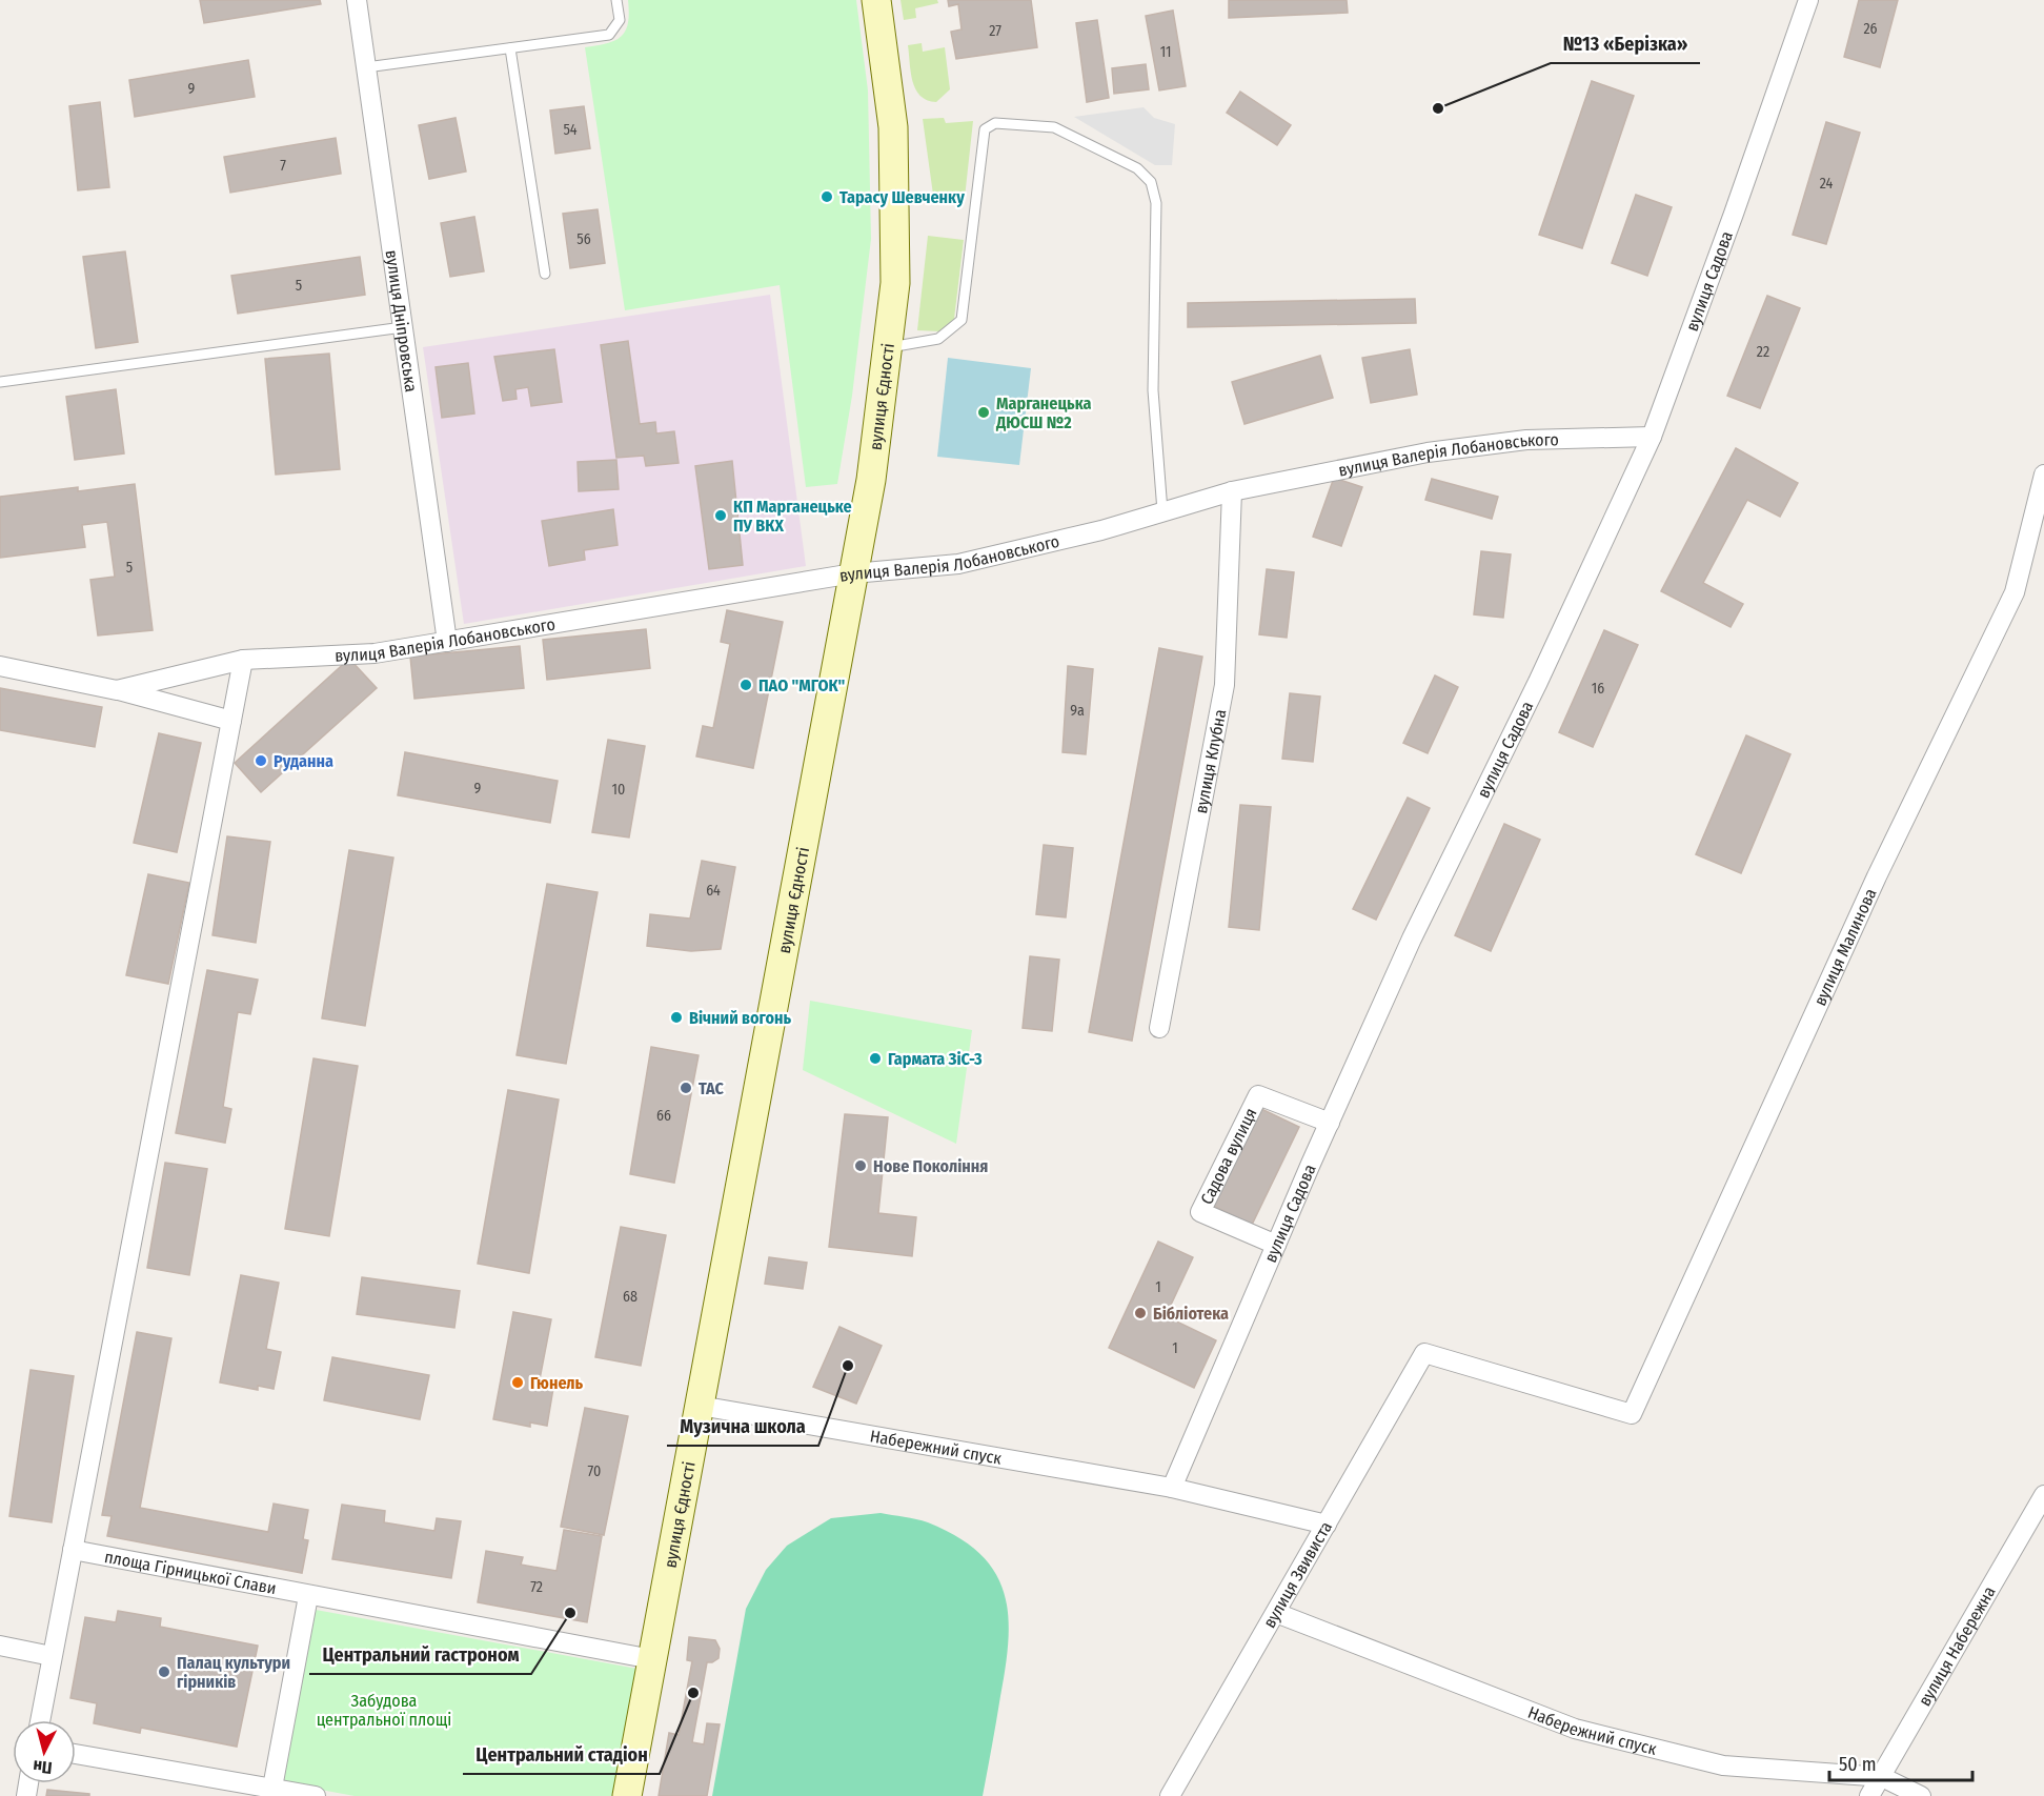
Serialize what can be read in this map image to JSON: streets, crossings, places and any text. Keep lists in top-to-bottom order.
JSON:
{
  "streets": {
    "street": [
      "вулиця Садова",
      "вулиця Дніпровська",
      "вулиця Єдності",
      "вулиця Валерія Лобановського",
      "вулиця Клубна",
      "вулиця Малинова",
      "Садова вулиця",
      "Набережний спуск",
      "площа Гірницької Слави",
      "вулиця Звивиста",
      "вулиця Набережна"
    ]
  },
  "crossings": [
    ["вулиця Садова", "вулиця Валерія Лобановського"],
    ["вулиця Садова", "Садова вулиця"],
    ["вулиця Садова", "Набережний спуск"],
    ["вулиця Дніпровська", "вулиця Валерія Лобановського"],
    ["вулиця Єдності", "вулиця Валерія Лобановського"],
    ["вулиця Єдності", "Набережний спуск"],
    ["вулиця Єдності", "площа Гірницької Слави"],
    ["вулиця Валерія Лобановського", "вулиця Клубна"],
    ["вулиця Малинова", "вулиця Звивиста"],
    ["Набережний спуск", "вулиця Звивиста"],
    ["Набережний спуск", "вулиця Набережна"]
  ],
  "parks": ["Забудова центральної площі"],
  "places": [
    "№13 «Берізка»",
    "Тарасу Шевченку",
    "Марганецька ДЮСШ №2",
    "КП Марганецьке ПУ ВКХ",
    "ПАО \"МГОК\"",
    "Руданна",
    "Вічний вогонь",
    "Гармата ЗіС-3",
    "ТАС",
    "Нове Покоління",
    "Бібліотека",
    "Музична школа",
    "Гюнель",
    "Центральний гастроном",
    "Палац культури гірників",
    "Центральний стадіон"
  ],
  "house_numbers": [
    "26",
    "27",
    "11",
    "9",
    "54",
    "7",
    "24",
    "56",
    "5",
    "22",
    "5",
    "16",
    "9а",
    "9",
    "10",
    "64",
    "66",
    "1",
    "68",
    "1",
    "70",
    "72"
  ],
  "scale_bar": "50 m",
  "north": "bottom"
}
